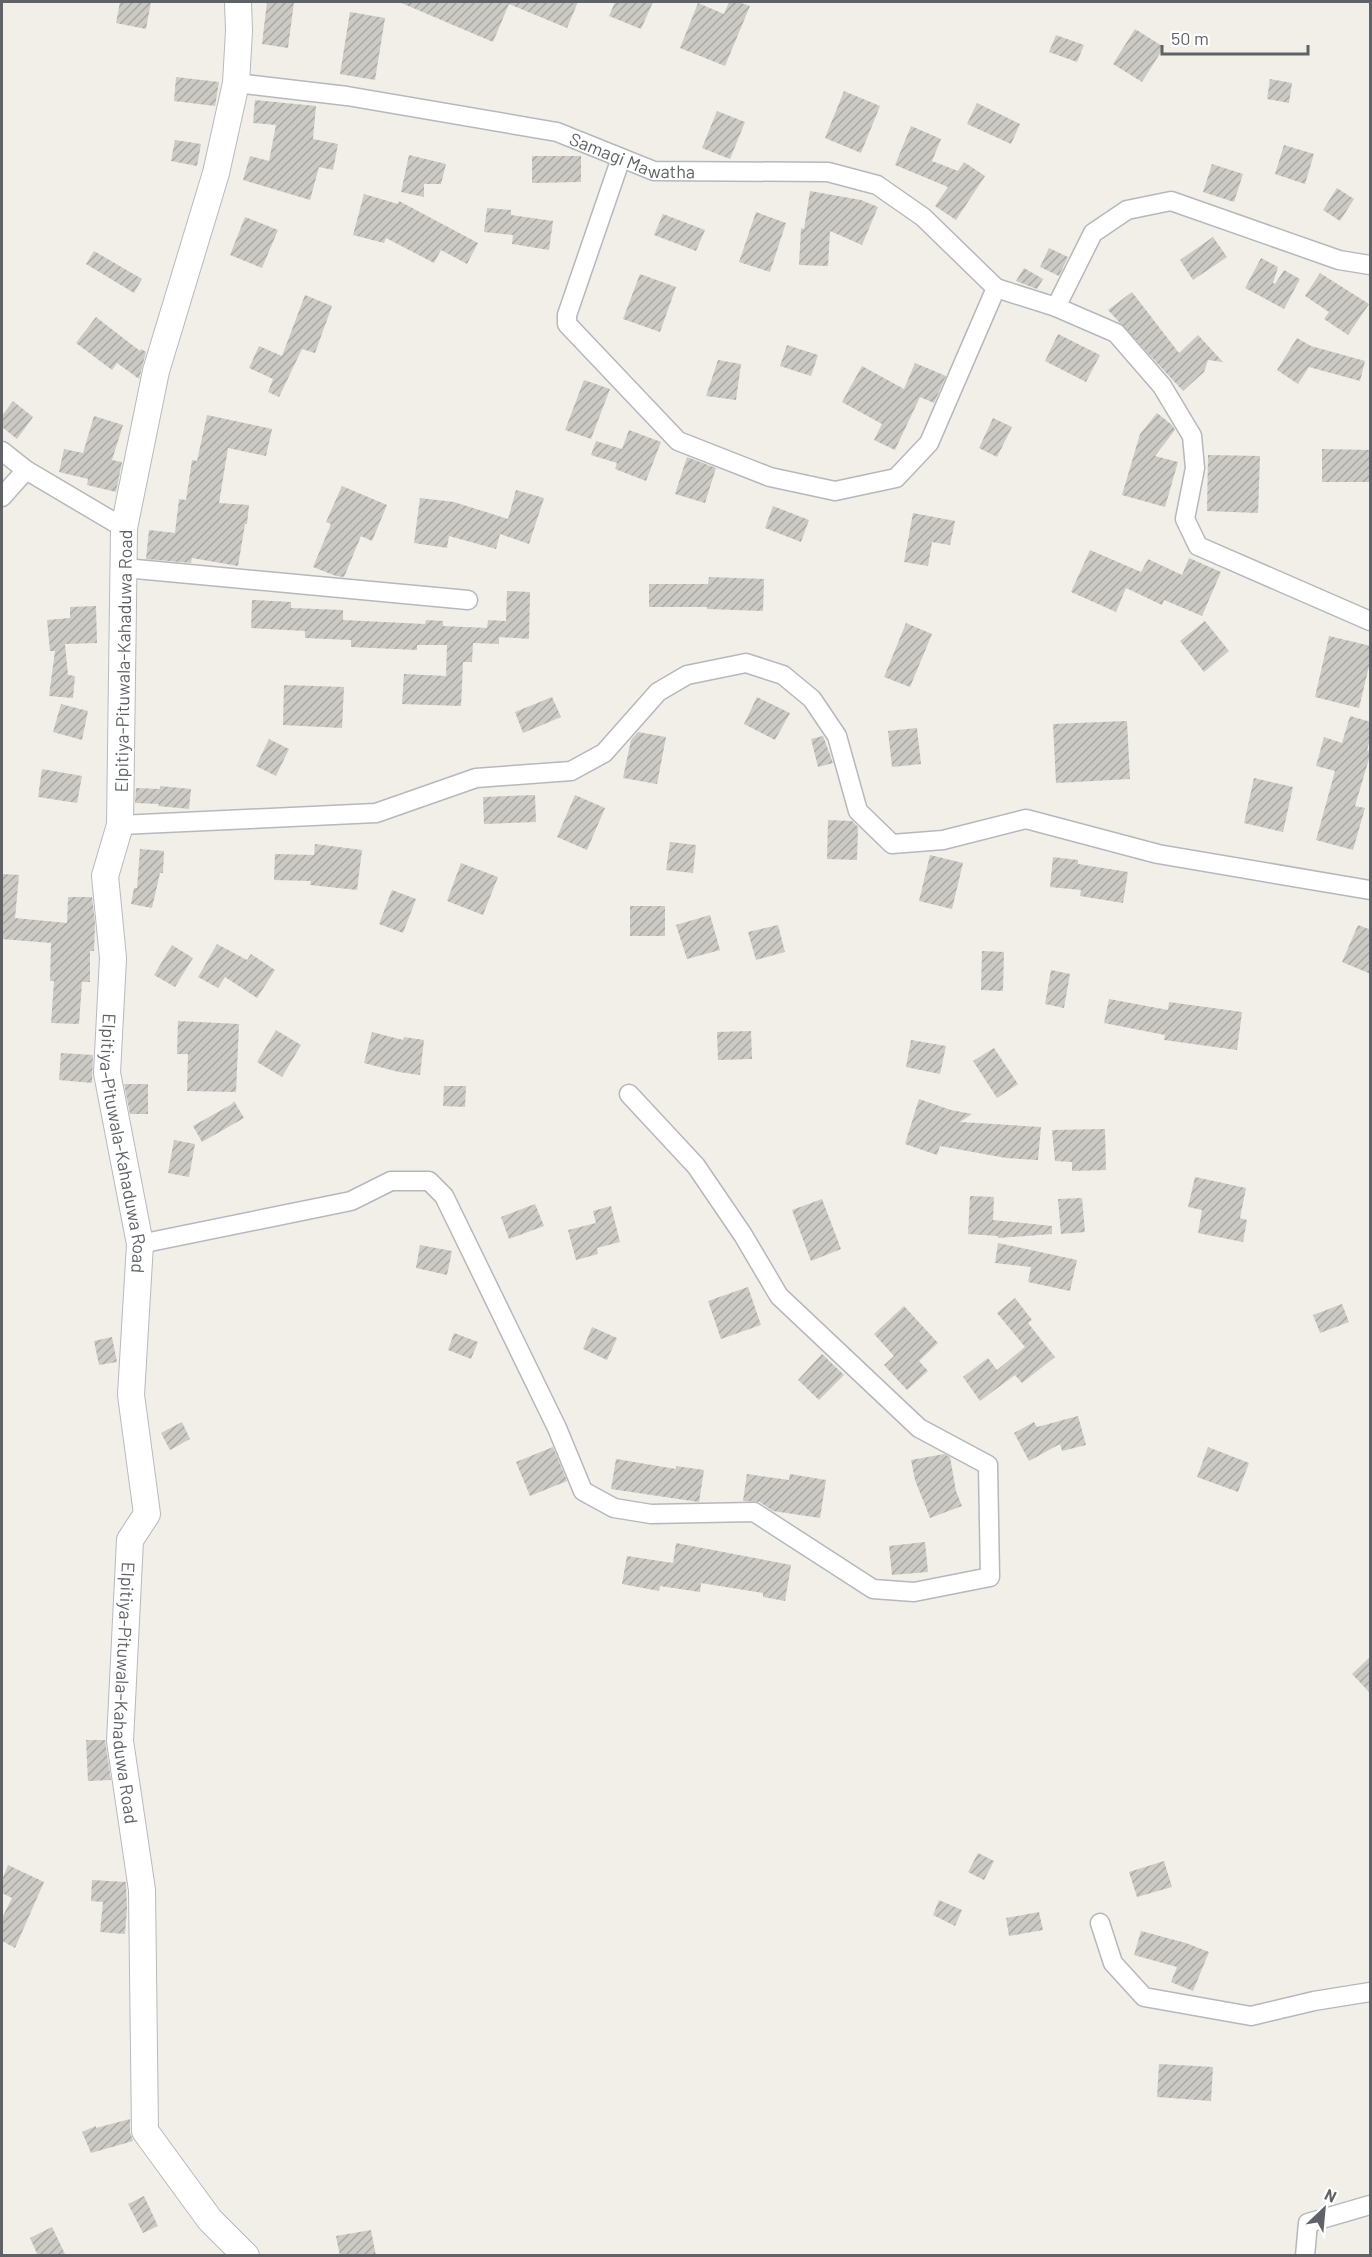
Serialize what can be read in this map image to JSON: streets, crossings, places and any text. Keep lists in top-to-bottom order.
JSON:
{
  "streets": {
    "street": ["Samagi Mawatha", "Elpitiya-Pituwala-Kahaduwa Road"]
  },
  "crossings": [
    ["Samagi Mawatha", "Elpitiya-Pituwala-Kahaduwa Road"]
  ],
  "scale_bar": "50 m",
  "north": "top right"
}
